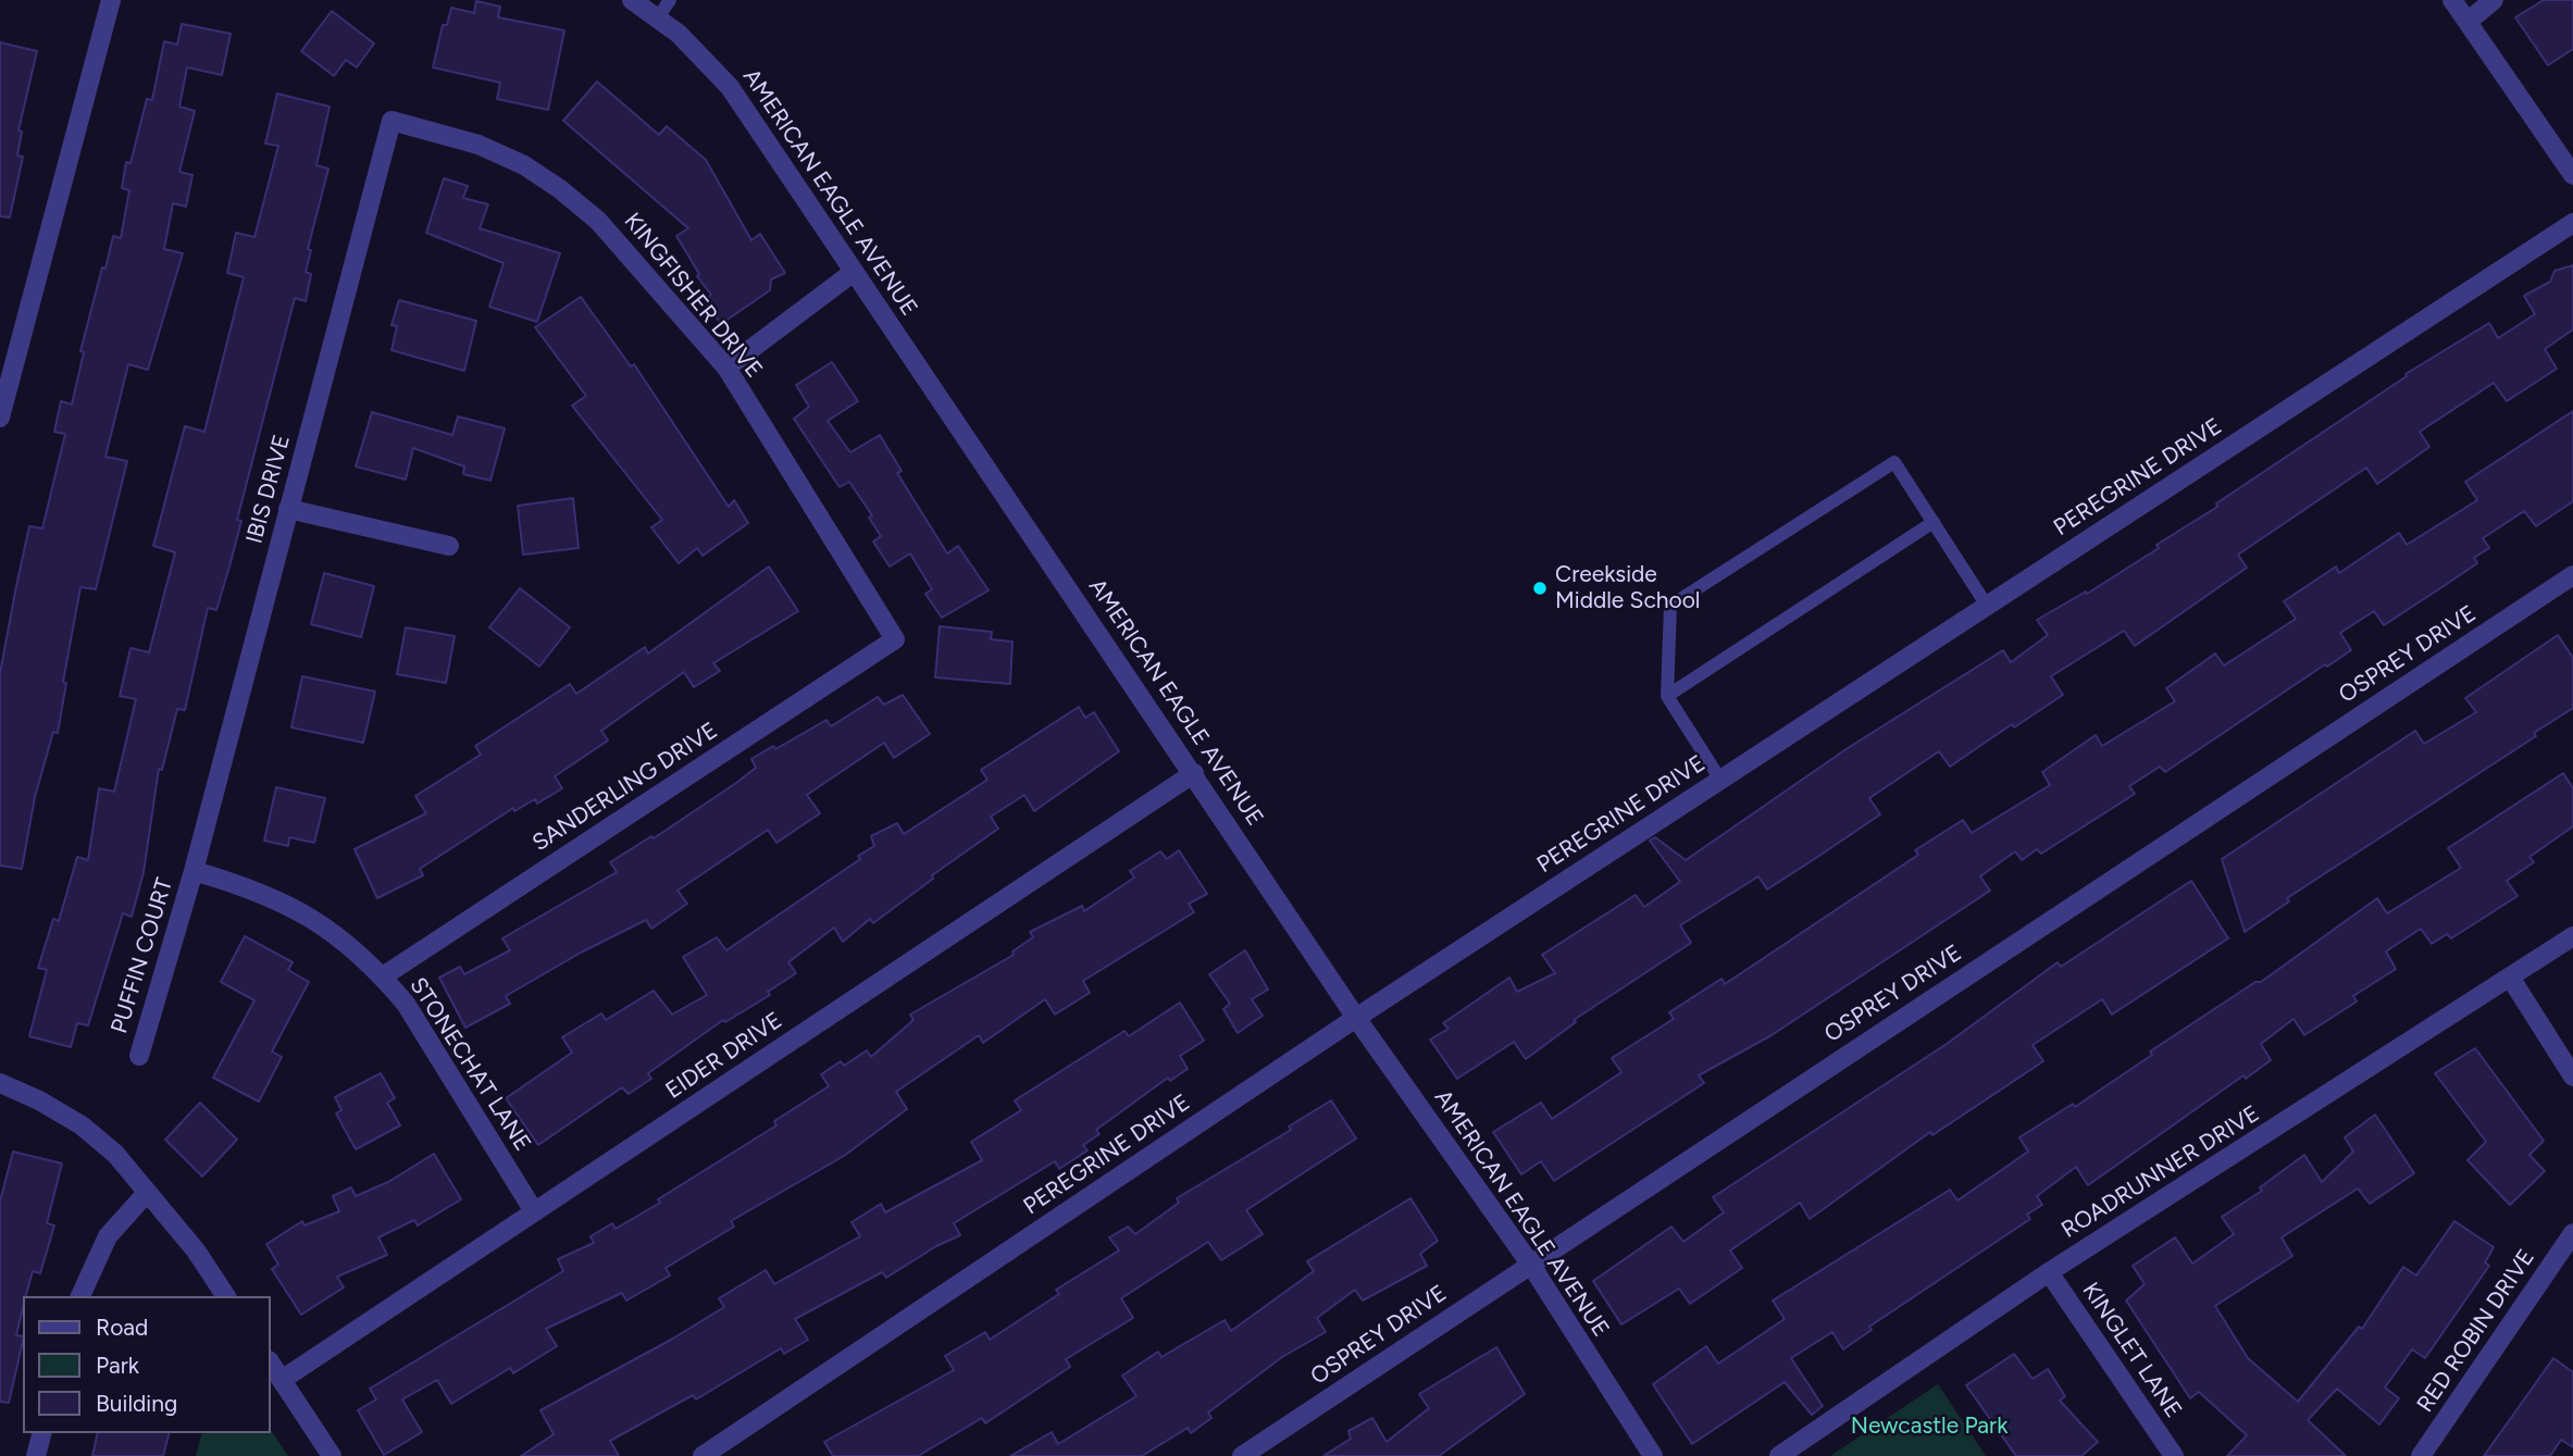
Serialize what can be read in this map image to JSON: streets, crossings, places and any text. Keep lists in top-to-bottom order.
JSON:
{
  "streets": {
    "street": [
      "AMERICAN EAGLE AVENUE",
      "KINGFISHER DRIVE",
      "PEREGRINE DRIVE",
      "IBIS DRIVE",
      "OSPREY DRIVE",
      "SANDERLING DRIVE",
      "PUFFIN COURT",
      "EIDER DRIVE",
      "STONECHAT LANE",
      "ROADRUNNER DRIVE",
      "RED ROBIN DRIVE",
      "KINGLET LANE"
    ]
  },
  "crossings": [
    ["AMERICAN EAGLE AVENUE", "PEREGRINE DRIVE"],
    ["AMERICAN EAGLE AVENUE", "OSPREY DRIVE"],
    ["AMERICAN EAGLE AVENUE", "EIDER DRIVE"],
    ["KINGFISHER DRIVE", "IBIS DRIVE"],
    ["KINGFISHER DRIVE", "SANDERLING DRIVE"],
    ["IBIS DRIVE", "PUFFIN COURT"],
    ["IBIS DRIVE", "STONECHAT LANE"],
    ["SANDERLING DRIVE", "STONECHAT LANE"],
    ["PUFFIN COURT", "STONECHAT LANE"],
    ["EIDER DRIVE", "STONECHAT LANE"],
    ["ROADRUNNER DRIVE", "KINGLET LANE"]
  ],
  "parks": ["Newcastle Park"],
  "places": ["Creekside Middle School"],
  "legend": ["Road", "Park", "Building"]
}
